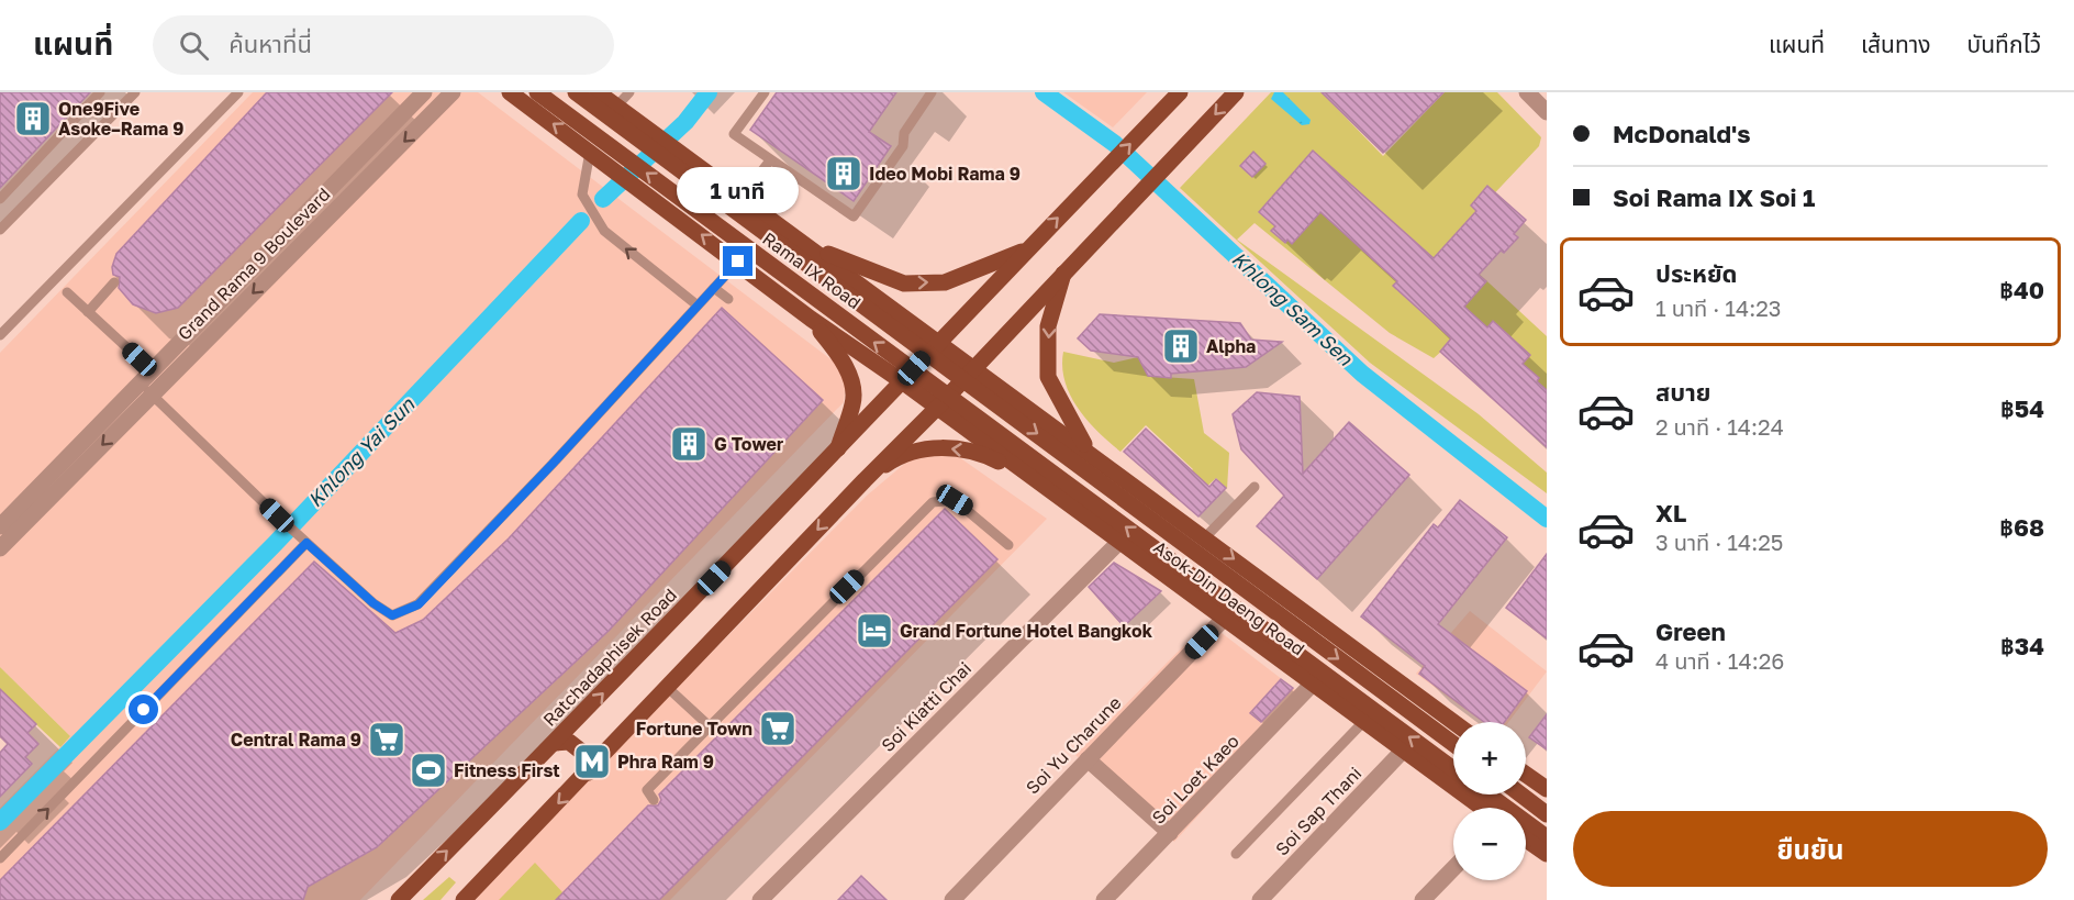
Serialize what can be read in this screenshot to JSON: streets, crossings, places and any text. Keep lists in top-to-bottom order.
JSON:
{
  "streets": {
    "main road": ["Rama IX Road", "Asok-Din Daeng Road", "Ratchadaphisek Road"],
    "street": [
      "Grand Rama 9 Boulevard",
      "Soi Kiatti Chai",
      "Soi Yu Charune",
      "Soi Loet Kaeo",
      "Soi Sap Thani"
    ]
  },
  "crossings": [
    ["Rama IX Road", "Asok-Din Daeng Road"],
    ["Rama IX Road", "Ratchadaphisek Road"],
    ["Asok-Din Daeng Road", "Ratchadaphisek Road"],
    ["Asok-Din Daeng Road", "Soi Kiatti Chai"],
    ["Asok-Din Daeng Road", "Soi Yu Charune"],
    ["Asok-Din Daeng Road", "Soi Loet Kaeo"],
    ["Asok-Din Daeng Road", "Soi Sap Thani"]
  ],
  "water": ["Khlong Sam Sen", "Khlong Yai Sun"],
  "places": {
    "building": [
      "One9Five Asoke–Rama 9",
      "Ideo Mobi Rama 9",
      "Alpha",
      "G Tower"
    ],
    "hotel": ["Grand Fortune Hotel Bangkok"],
    "supermarket": ["Fortune Town", "Central Rama 9"],
    "metro station": ["Phra Ram 9"],
    "sports": ["Fitness First"]
  },
  "page": {
    "header": "แผนที่",
    "search": "ค้นหาที่นี่",
    "nav": ["แผนที่", "เส้นทาง", "บันทึกไว้"],
    "banner": ["McDonald's", "Soi Rama IX Soi 1"],
    "bubble": "1 นาที",
    "list": [
      {
        "name": "ประหยัด",
        "note": "1 นาที · 14:23",
        "value": "฿40"
      },
      {
        "name": "สบาย",
        "note": "2 นาที · 14:24",
        "value": "฿54"
      },
      {
        "name": "XL",
        "note": "3 นาที · 14:25",
        "value": "฿68"
      },
      {
        "name": "Green",
        "note": "4 นาที · 14:26",
        "value": "฿34"
      }
    ],
    "map_buttons": ["+", "−"],
    "buttons": "ยืนยัน"
  }
}
